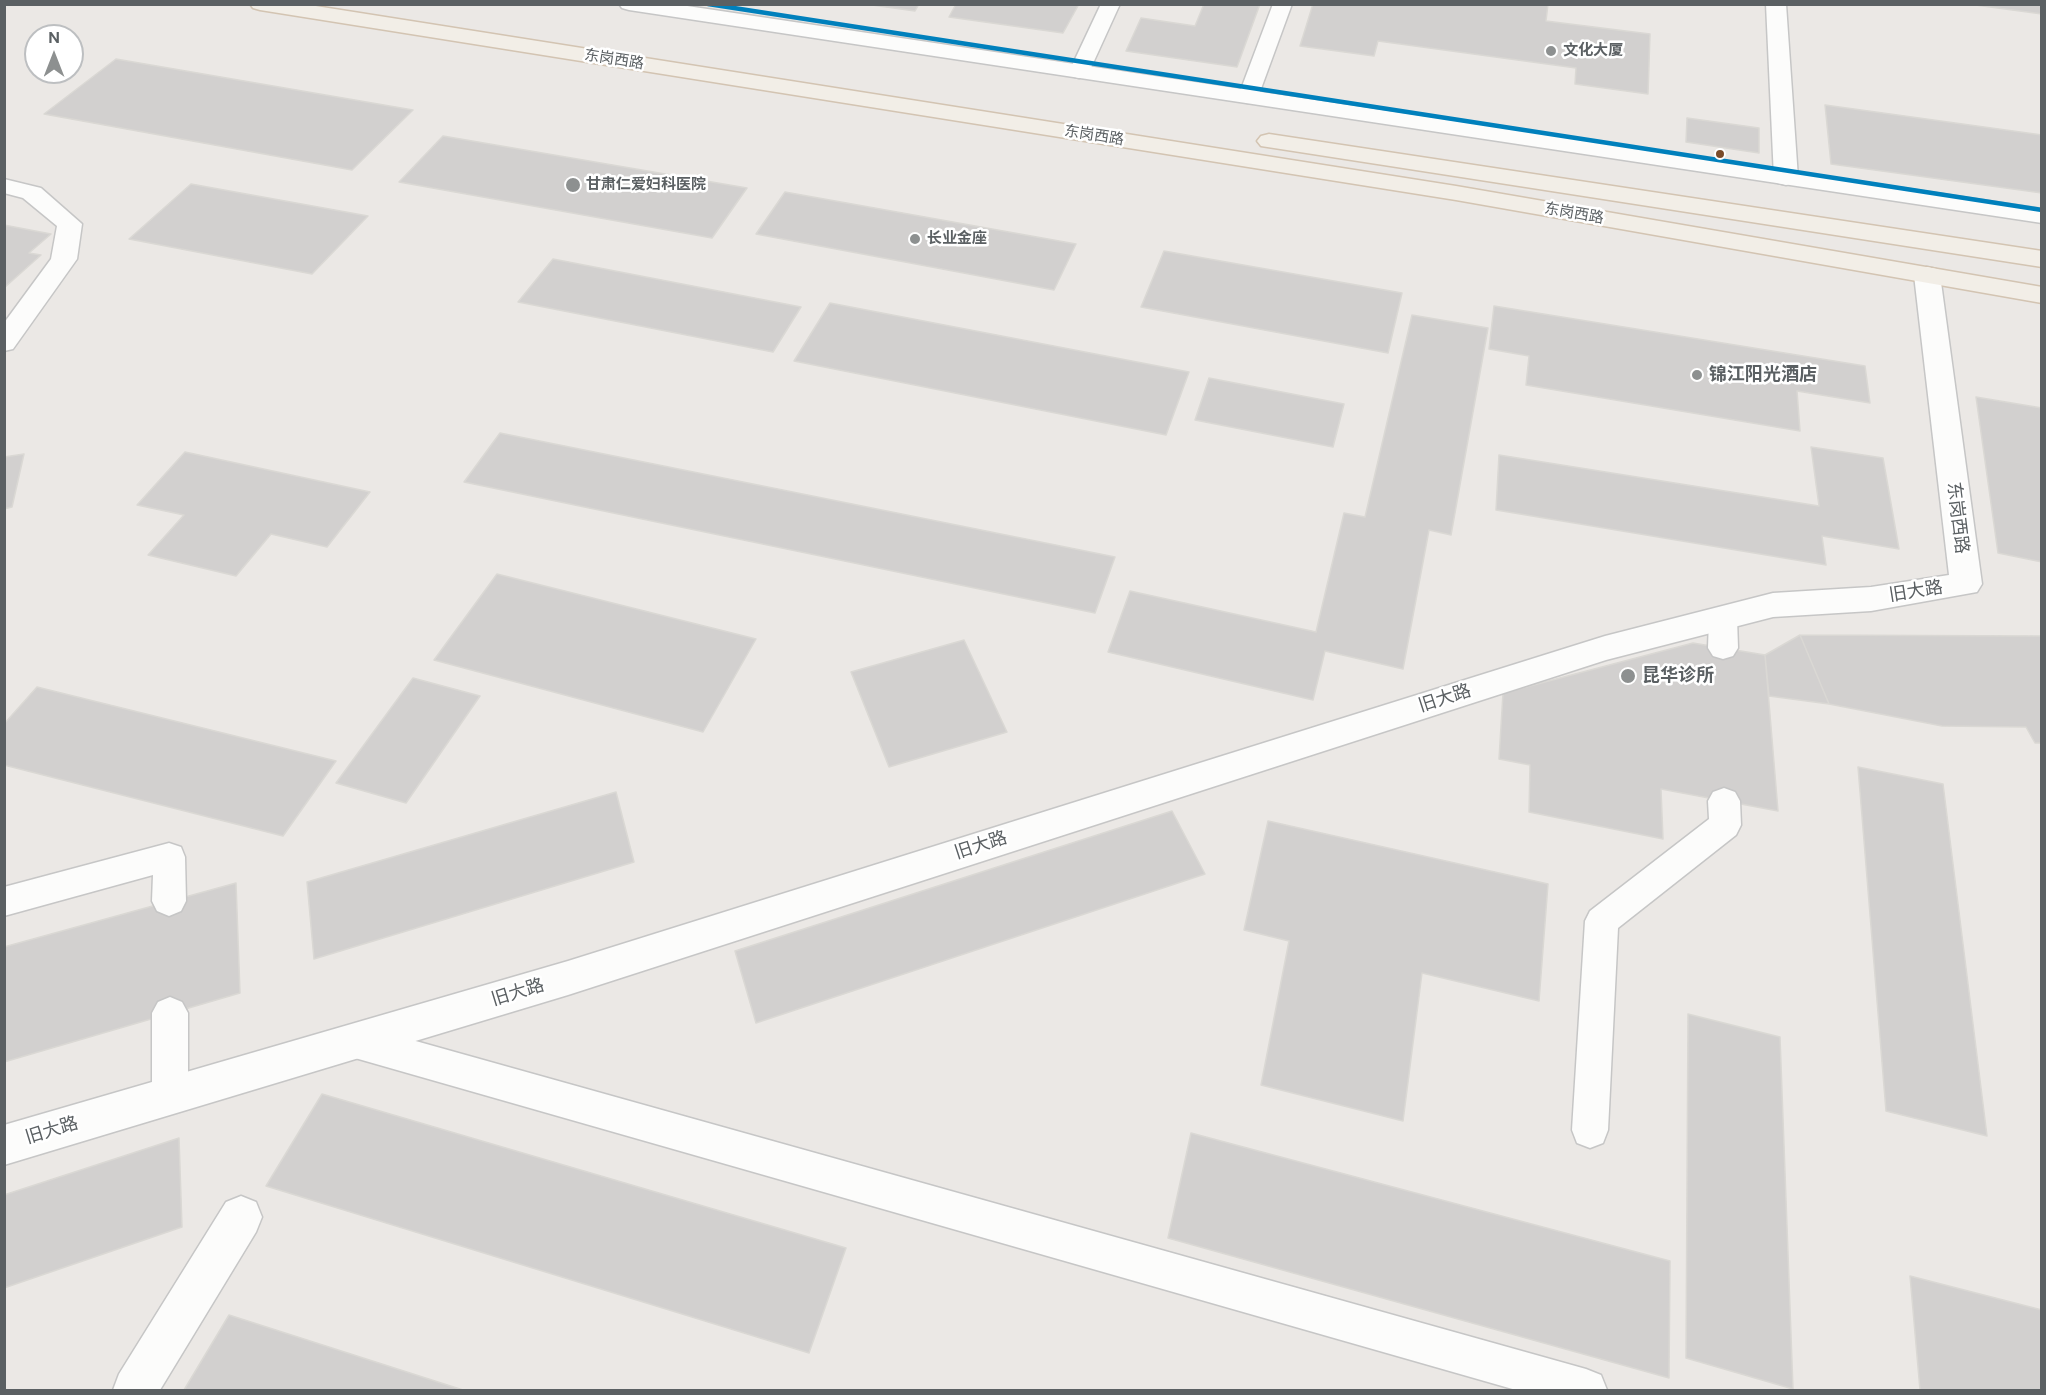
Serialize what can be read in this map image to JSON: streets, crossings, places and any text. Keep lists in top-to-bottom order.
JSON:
{
  "streets": {
    "main road": ["东岗西路"],
    "street": ["旧大路"]
  },
  "crossings": [
    ["东岗西路", "旧大路"]
  ],
  "places": [
    "文化大厦",
    "甘肃仁爱妇科医院",
    "长业金座",
    "锦江阳光酒店",
    "昆华诊所"
  ],
  "north": "top"
}
